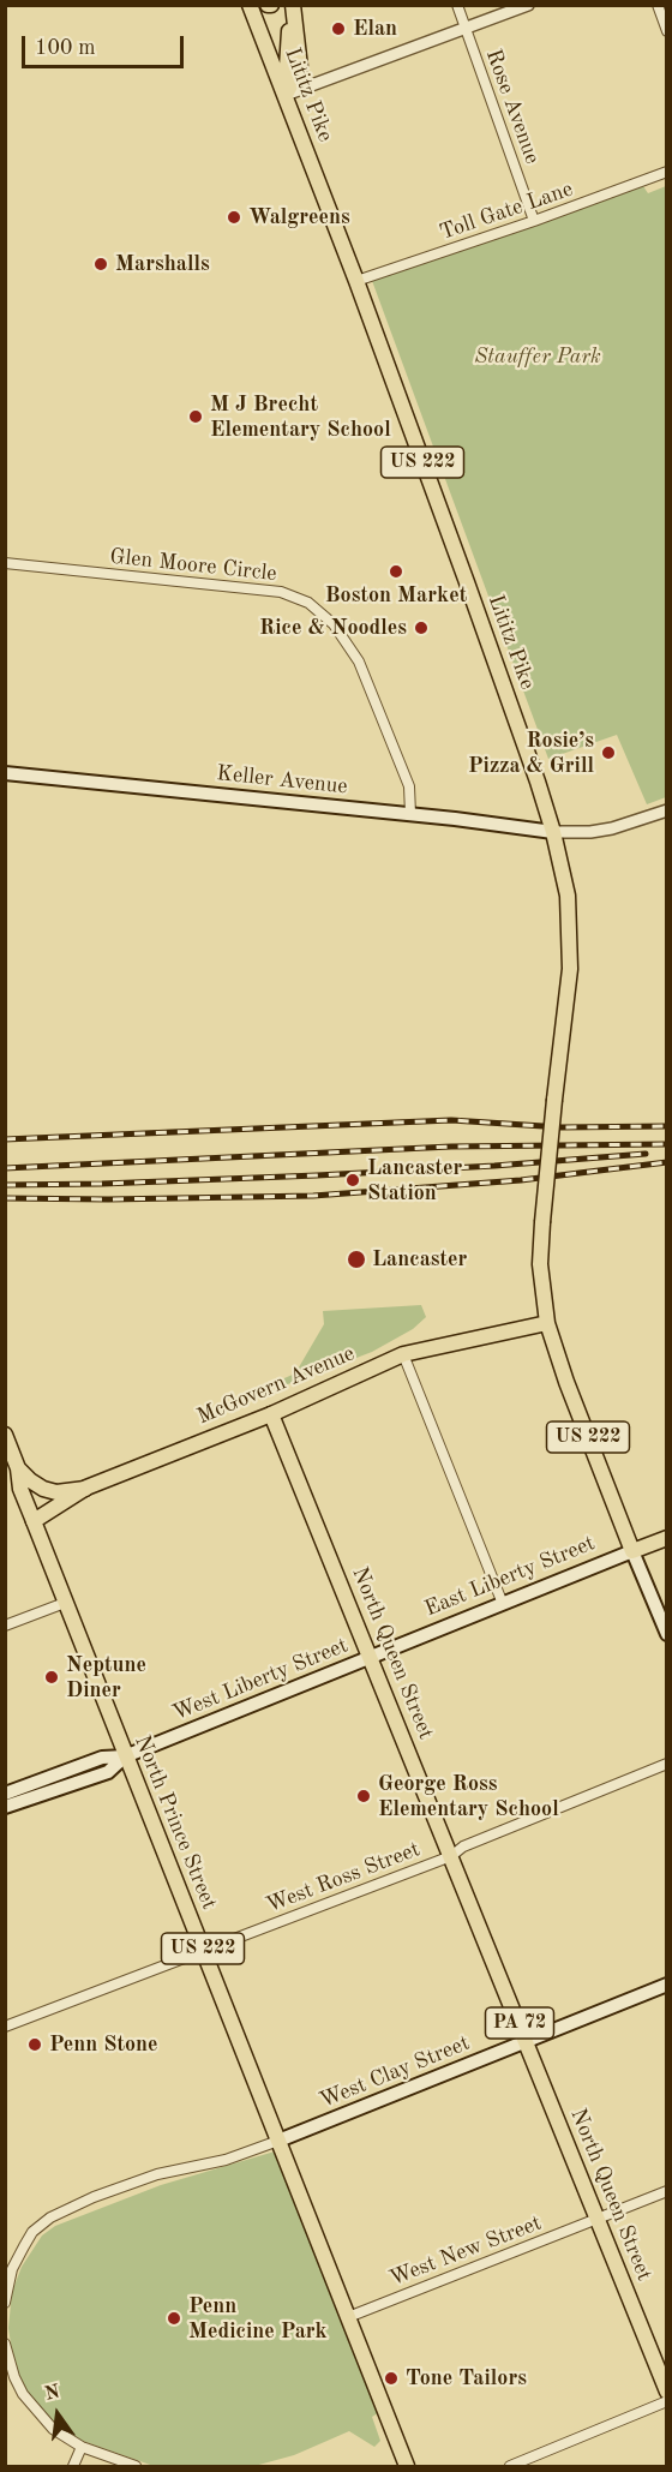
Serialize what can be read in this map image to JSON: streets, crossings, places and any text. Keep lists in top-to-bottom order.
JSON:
{
  "streets": {
    "main road": [
      "Lititz Pike",
      "US 222",
      "Keller Avenue",
      "McGovern Avenue",
      "East Liberty Street",
      "North Queen Street",
      "West Liberty Street",
      "North Prince Street",
      "PA 72",
      "West Clay Street"
    ],
    "street": [
      "Rose Avenue",
      "Toll Gate Lane",
      "Glen Moore Circle",
      "West Ross Street",
      "West New Street"
    ]
  },
  "crossings": [
    ["Lititz Pike", "Toll Gate Lane"],
    ["Lititz Pike", "US 222"],
    ["Lititz Pike", "Keller Avenue"],
    ["Lititz Pike", "McGovern Avenue"],
    ["Rose Avenue", "Toll Gate Lane"],
    ["US 222", "McGovern Avenue"],
    ["US 222", "East Liberty Street"],
    ["Glen Moore Circle", "Keller Avenue"],
    ["McGovern Avenue", "North Queen Street"],
    ["McGovern Avenue", "North Prince Street"],
    ["East Liberty Street", "North Queen Street"],
    ["East Liberty Street", "West Liberty Street"],
    ["North Queen Street", "West Liberty Street"],
    ["North Queen Street", "West Ross Street"],
    ["North Queen Street", "West Clay Street"],
    ["North Queen Street", "West New Street"],
    ["West Liberty Street", "North Prince Street"],
    ["North Prince Street", "West Ross Street"],
    ["North Prince Street", "West Clay Street"],
    ["North Prince Street", "West New Street"]
  ],
  "parks": ["Stauffer Park"],
  "places": [
    "Elan",
    "Walgreens",
    "Marshalls",
    "M J Brecht Elementary School",
    "Boston Market",
    "Rice & Noodles",
    "Rosie’s Pizza & Grill",
    "Lancaster Station",
    "Lancaster",
    "Neptune Diner",
    "George Ross Elementary School",
    "Penn Stone",
    "Penn Medicine Park",
    "Tone Tailors"
  ],
  "scale_bar": "100 m",
  "north": "top"
}
